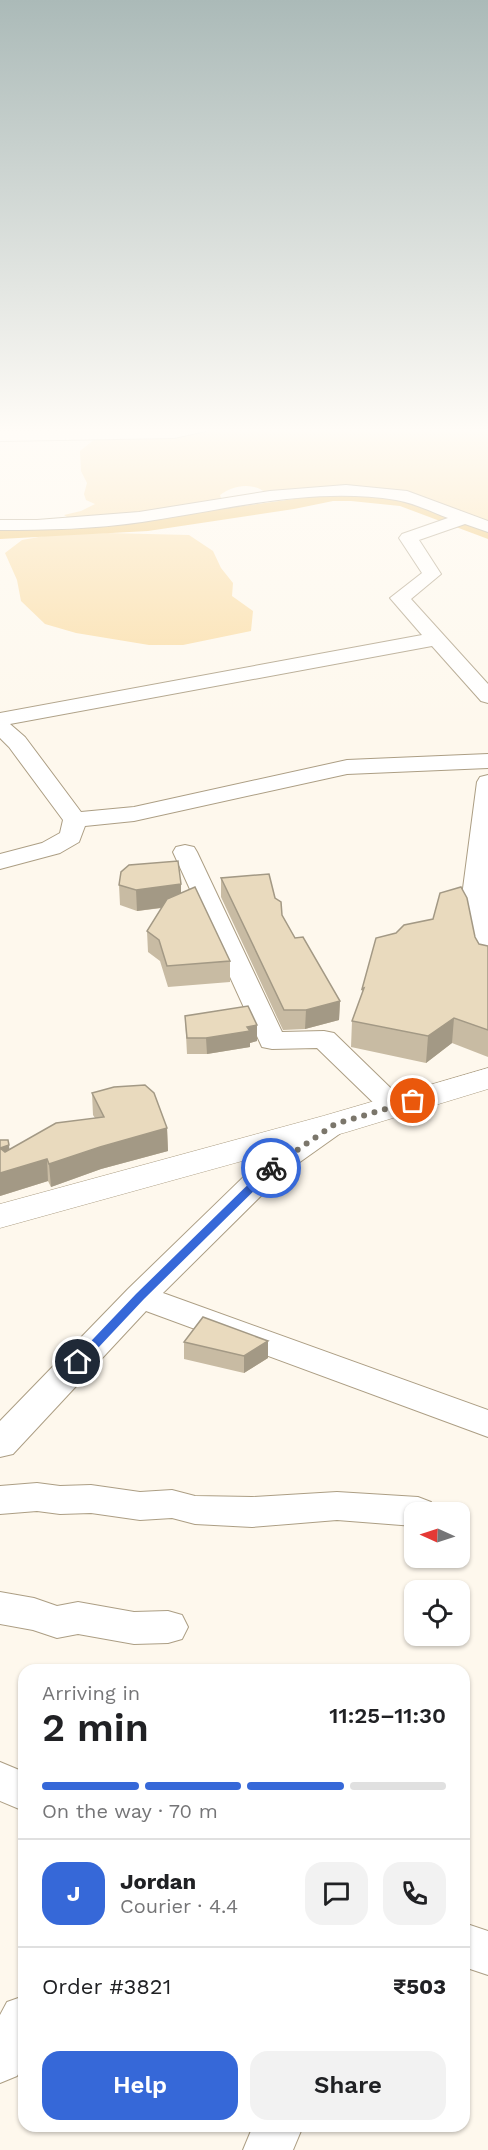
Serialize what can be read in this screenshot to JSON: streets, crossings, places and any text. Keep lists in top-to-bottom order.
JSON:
{
  "north": "left",
  "page": {
    "heading": ["2 min", "Arriving in", "11:25–11:30"],
    "panel": [
      "Jordan",
      "Courier · 4.4",
      "Order #3821",
      "₹503"
    ],
    "bar": "On the way · 70 m",
    "round": "J",
    "buttons": ["Help", "Share"]
  }
}
